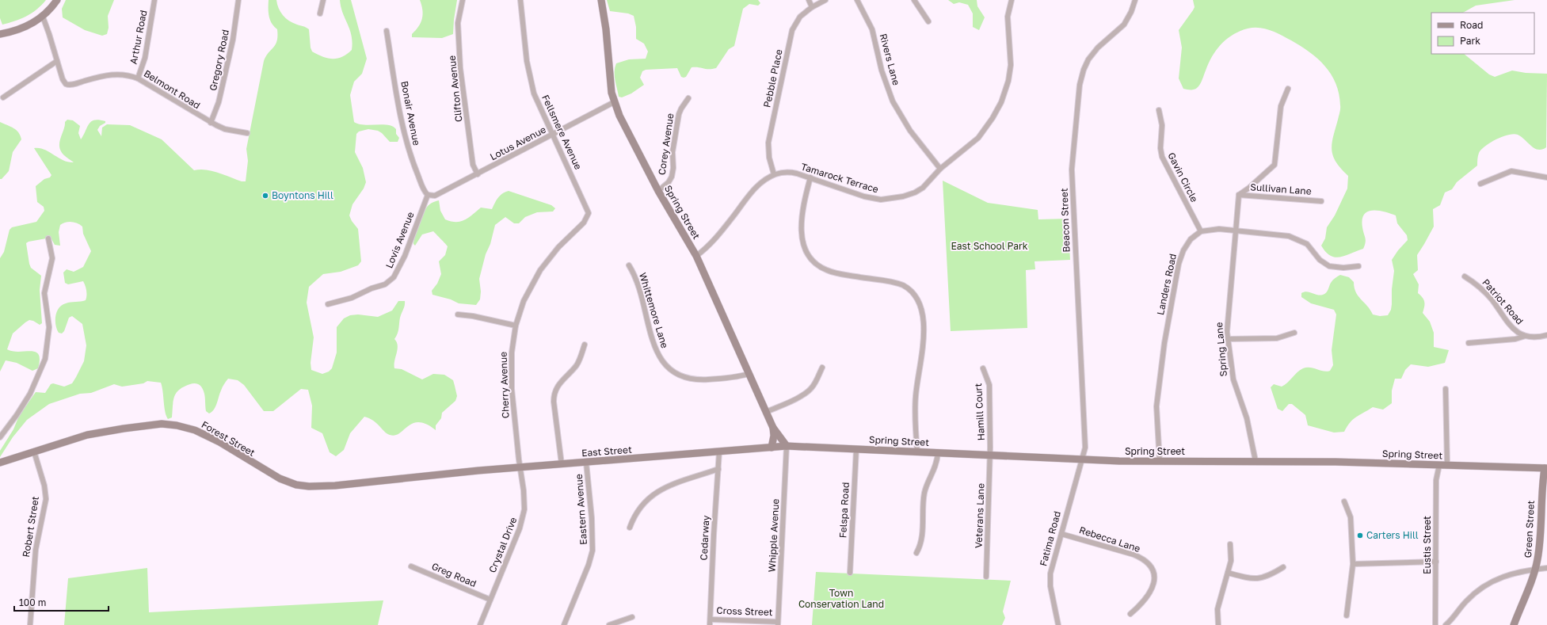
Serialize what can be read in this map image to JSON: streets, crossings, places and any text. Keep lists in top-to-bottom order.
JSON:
{
  "streets": {
    "main road": [
      "Spring Street",
      "Forest Street",
      "East Street",
      "Green Street"
    ],
    "street": [
      "Arthur Road",
      "Rivers Lane",
      "Gregory Road",
      "Pebble Place",
      "Clifton Avenue",
      "Belmont Road",
      "Bonair Avenue",
      "Fellsmere Avenue",
      "Lotus Avenue",
      "Corey Avenue",
      "Gavin Circle",
      "Tamarock Terrace",
      "Sullivan Lane",
      "Beacon Street",
      "Lovis Avenue",
      "Landers Road",
      "Patriot Road",
      "Whittemore Lane",
      "Spring Lane",
      "Cherry Avenue",
      "Hamill Court",
      "Eastern Avenue",
      "Felspa Road",
      "Veterans Lane",
      "Robert Street",
      "Whipple Avenue",
      "Cedarway",
      "Fatima Road",
      "Rebecca Lane",
      "Crystal Drive",
      "Eustis Street",
      "Greg Road",
      "Cross Street"
    ]
  },
  "crossings": [
    ["Arthur Road", "Belmont Road"],
    ["Rivers Lane", "Tamarock Terrace"],
    ["Gregory Road", "Belmont Road"],
    ["Pebble Place", "Tamarock Terrace"],
    ["Clifton Avenue", "Lotus Avenue"],
    ["Bonair Avenue", "Lotus Avenue"],
    ["Bonair Avenue", "Lovis Avenue"],
    ["Fellsmere Avenue", "Lotus Avenue"],
    ["Fellsmere Avenue", "Cherry Avenue"],
    ["Lotus Avenue", "Spring Street"],
    ["Lotus Avenue", "Lovis Avenue"],
    ["Corey Avenue", "Spring Street"],
    ["Gavin Circle", "Landers Road"],
    ["Sullivan Lane", "Spring Lane"],
    ["Spring Street", "Beacon Street"],
    ["Spring Street", "Landers Road"],
    ["Spring Street", "Whittemore Lane"],
    ["Spring Street", "Spring Lane"],
    ["Spring Street", "Hamill Court"],
    ["Spring Street", "East Street"],
    ["Spring Street", "Felspa Road"],
    ["Spring Street", "Veterans Lane"],
    ["Spring Street", "Green Street"],
    ["Spring Street", "Whipple Avenue"],
    ["Spring Street", "Fatima Road"],
    ["Spring Street", "Eustis Street"],
    ["Beacon Street", "Fatima Road"],
    ["Cherry Avenue", "East Street"],
    ["Cherry Avenue", "Crystal Drive"],
    ["Hamill Court", "Veterans Lane"],
    ["Forest Street", "East Street"],
    ["Forest Street", "Robert Street"],
    ["East Street", "Eastern Avenue"],
    ["East Street", "Whipple Avenue"],
    ["East Street", "Cedarway"],
    ["East Street", "Crystal Drive"],
    ["Whipple Avenue", "Cross Street"],
    ["Cedarway", "Cross Street"],
    ["Fatima Road", "Rebecca Lane"],
    ["Crystal Drive", "Greg Road"]
  ],
  "parks": ["East School Park", "Town Conservation Land"],
  "places": ["Boyntons Hill", "Carters Hill"],
  "legend": ["Road", "Park"],
  "scale_bar": "100 m"
}
